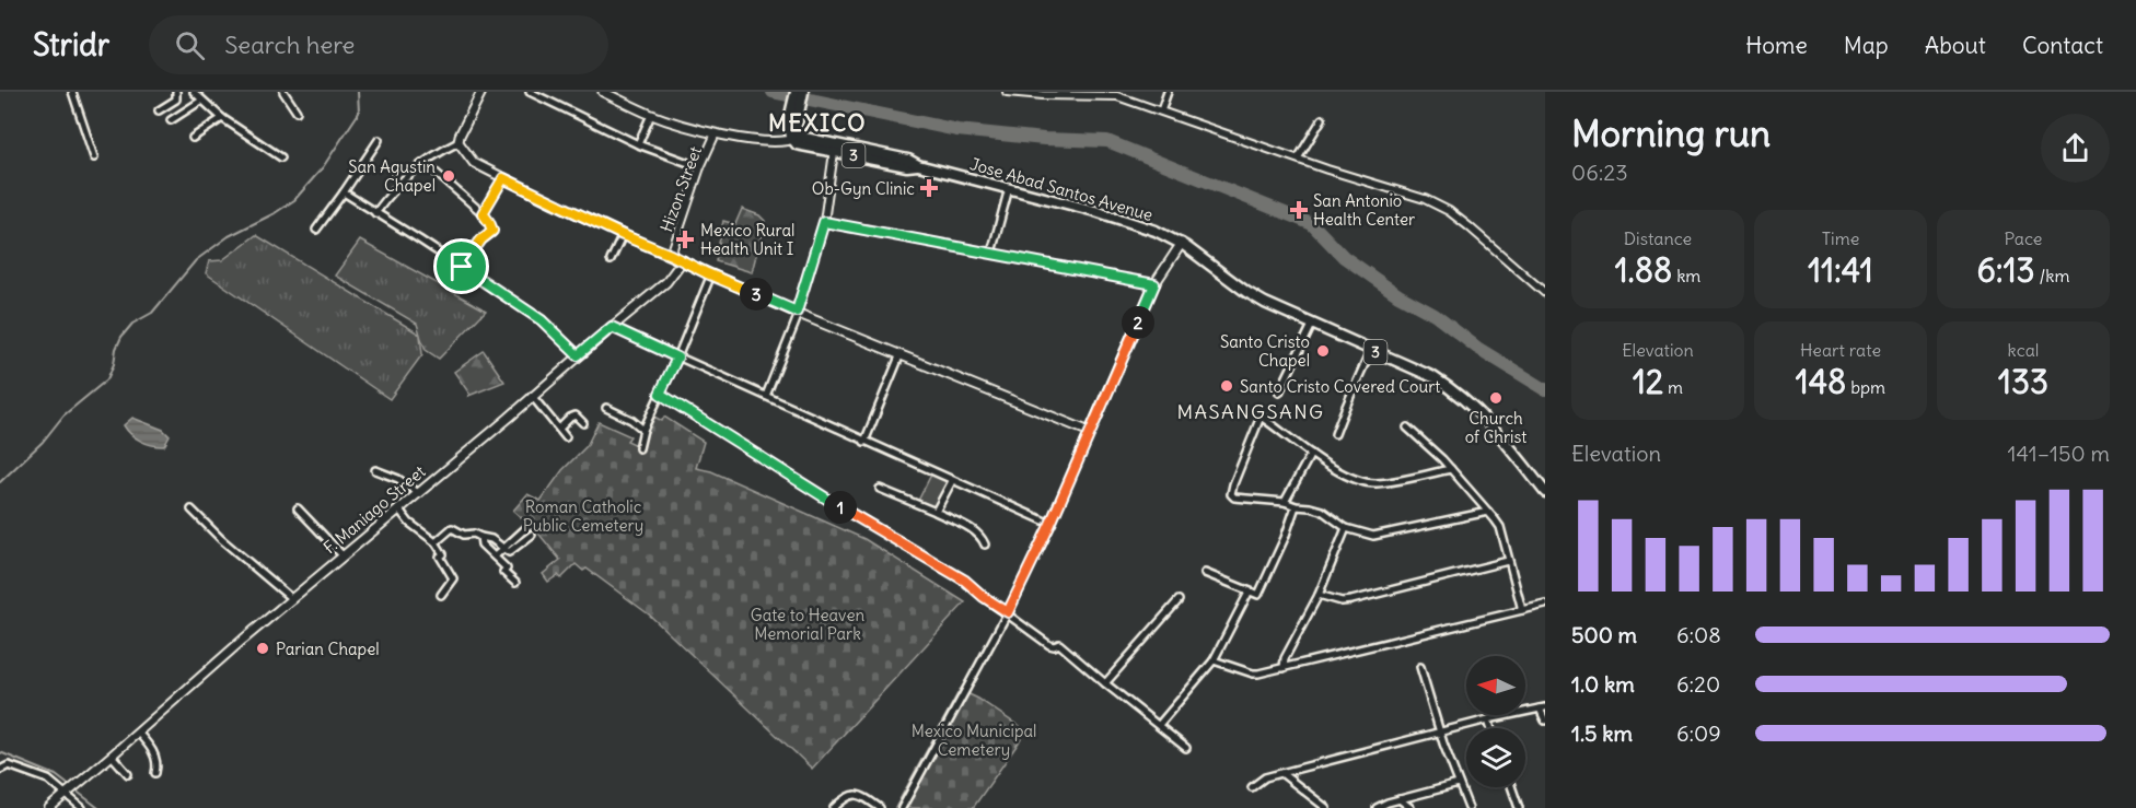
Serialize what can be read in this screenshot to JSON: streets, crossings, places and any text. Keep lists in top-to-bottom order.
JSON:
{
  "streets": {
    "highway": ["3", "Jose Abad Santos Avenue"],
    "main road": ["F. Maniago Street"],
    "street": ["Hizon Street"]
  },
  "districts": ["MEXICO", "MASANGSANG"],
  "parks": ["Roman Catholic Public Cemetery", "Gate to Heaven Memorial Park", "Mexico Municipal Cemetery"],
  "places": {
    "other": [
      "San Agustin Chapel",
      "Santo Cristo Chapel",
      "Santo Cristo Covered Court",
      "Church of Christ",
      "Parian Chapel"
    ],
    "health": ["Ob-Gyn Clinic", "San Antonio Health Center", "Mexico Rural Health Unit I"]
  },
  "north": "left",
  "page": {
    "header": "Stridr",
    "search": "Search here",
    "nav": [
      "Home",
      "Map",
      "About",
      "Contact"
    ],
    "heading": ["Morning run", "06:23"],
    "stats": [
      ["Distance", "1.88 km"],
      ["Time", "11:41"],
      ["Pace", "6:13 /km"],
      ["Elevation", "12 m"],
      ["Heart rate", "148 bpm"],
      ["kcal", "133"]
    ],
    "pins": ["3", "2", "1"],
    "chart": ["Elevation", "141–150 m"],
    "list": [
      {
        "name": "500 m",
        "note": "6:08"
      },
      {
        "name": "1.0 km",
        "note": "6:20"
      },
      {
        "name": "1.5 km",
        "note": "6:09"
      }
    ]
  }
}
